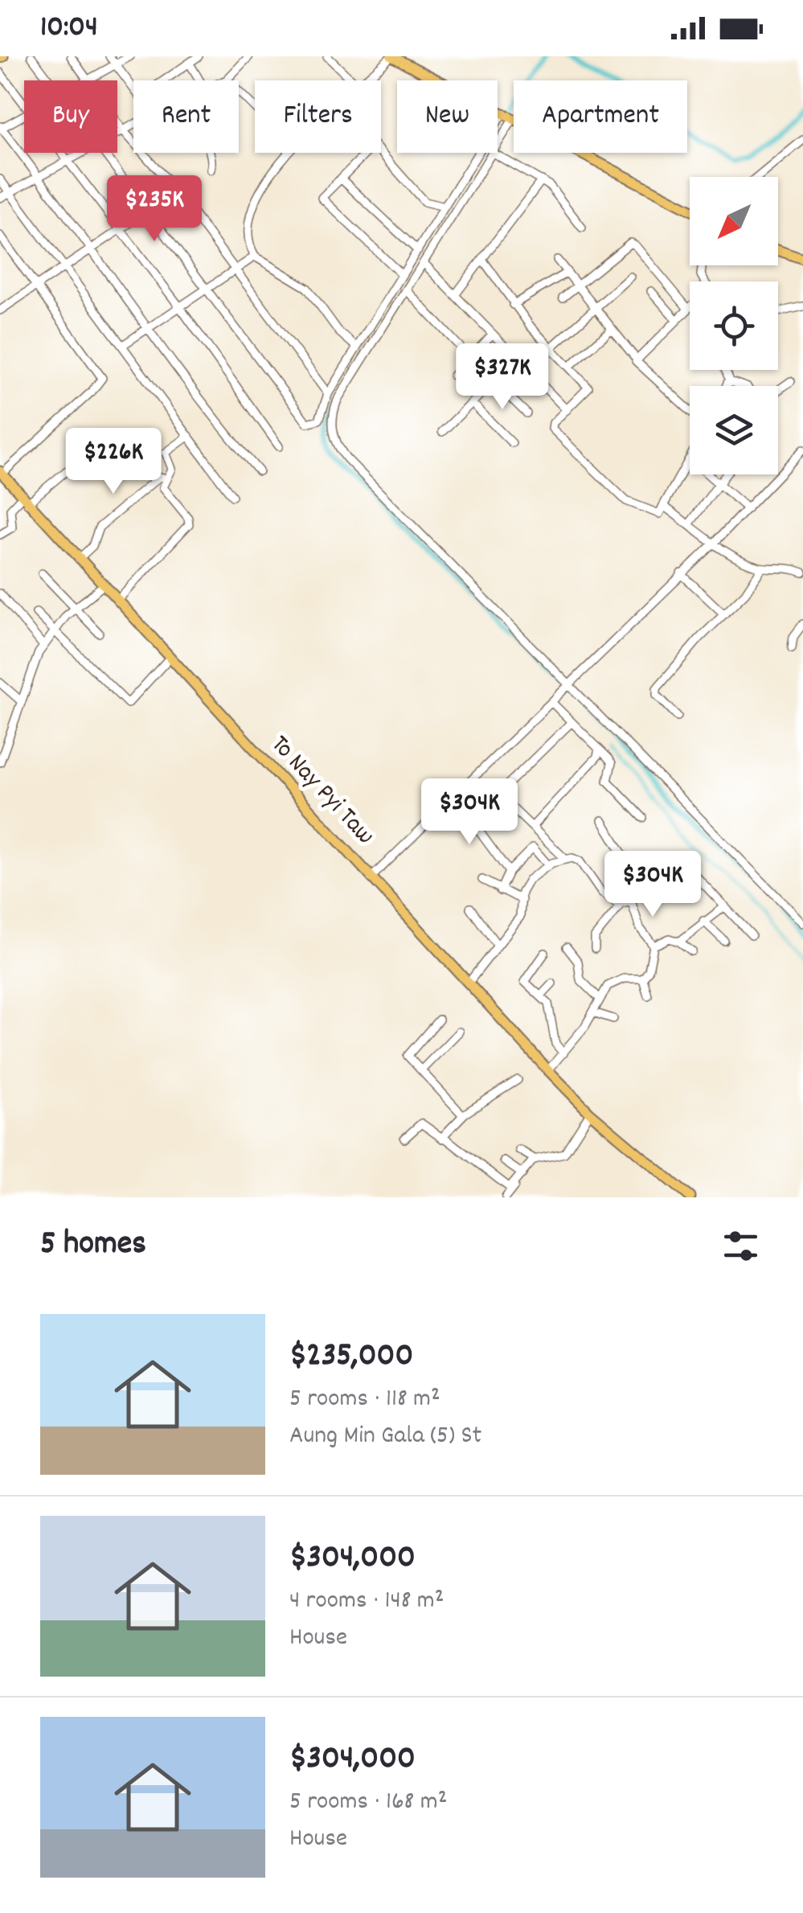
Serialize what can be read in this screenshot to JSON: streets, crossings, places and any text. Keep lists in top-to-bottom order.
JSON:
{
  "streets": {
    "main road": ["To Nay Pyi Taw"]
  },
  "north": "bottom left",
  "page": {
    "status": "10:04",
    "chip": [
      "Buy",
      "Rent",
      "Filters",
      "New",
      "Apartment"
    ],
    "price": [
      "$235K",
      "$327K",
      "$226K",
      "$304K",
      "$304K"
    ],
    "heading": "5 homes",
    "list": [
      {
        "name": "$235,000",
        "note": "5 rooms · 118 m² · Aung Min Gala (5) St"
      },
      {
        "name": "$304,000",
        "note": "4 rooms · 148 m² · House"
      },
      {
        "name": "$304,000",
        "note": "5 rooms · 168 m² · House"
      }
    ]
  }
}
